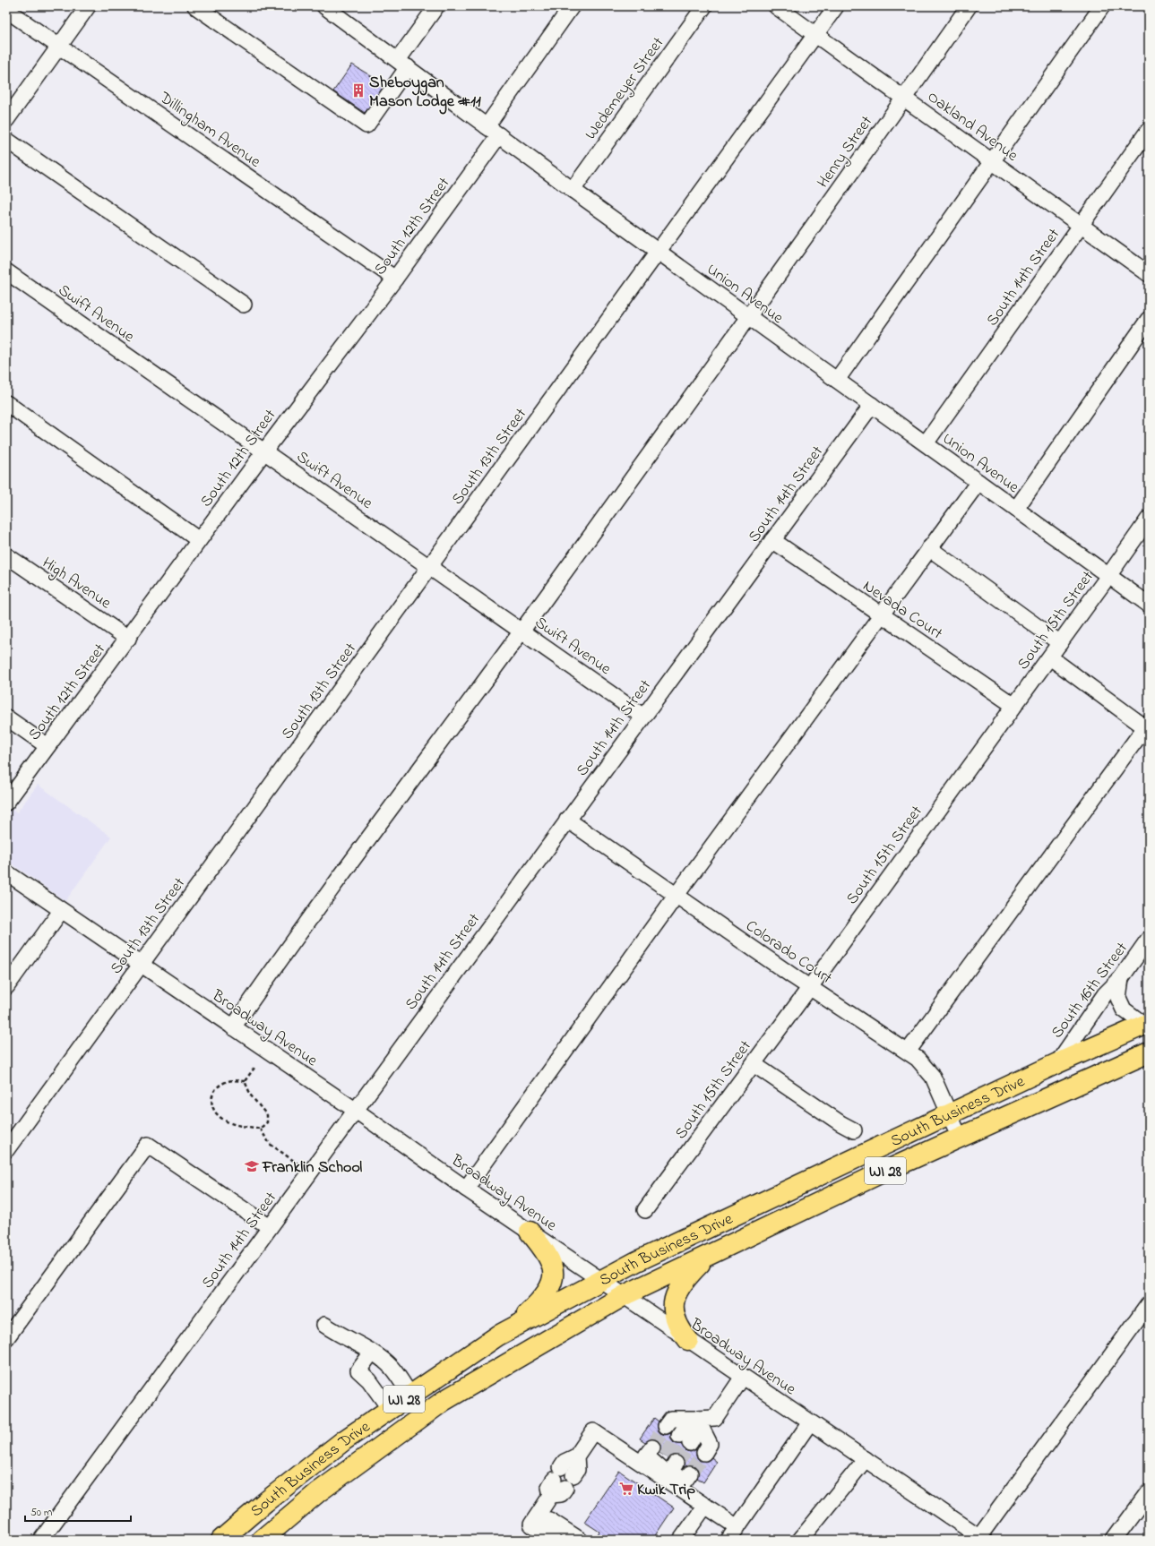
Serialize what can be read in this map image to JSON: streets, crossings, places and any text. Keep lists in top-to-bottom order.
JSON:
{
  "streets": {
    "main road": ["South Business Drive", "WI 28"],
    "street": [
      "Wedemeyer Street",
      "Oakland Avenue",
      "Dillingham Avenue",
      "Henry Street",
      "South 12th Street",
      "South 14th Street",
      "Union Avenue",
      "Swift Avenue",
      "South 13th Street",
      "High Avenue",
      "Nevada Court",
      "South 15th Street",
      "Colorado Court",
      "South 16th Street",
      "Broadway Avenue"
    ]
  },
  "crossings": [
    ["Wedemeyer Street", "Union Avenue"],
    ["Oakland Avenue", "Henry Street"],
    ["Oakland Avenue", "South 14th Street"],
    ["Oakland Avenue", "South 13th Street"],
    ["Dillingham Avenue", "South 12th Street"],
    ["Henry Street", "Union Avenue"],
    ["Henry Street", "Swift Avenue"],
    ["Henry Street", "Broadway Avenue"],
    ["South 12th Street", "Union Avenue"],
    ["South 12th Street", "Swift Avenue"],
    ["South 12th Street", "High Avenue"],
    ["South 14th Street", "Union Avenue"],
    ["South 14th Street", "Swift Avenue"],
    ["South 14th Street", "Nevada Court"],
    ["South 14th Street", "Colorado Court"],
    ["South 14th Street", "Broadway Avenue"],
    ["Union Avenue", "South 13th Street"],
    ["Union Avenue", "South 15th Street"],
    ["Swift Avenue", "South 13th Street"],
    ["South 13th Street", "Broadway Avenue"],
    ["Nevada Court", "South 15th Street"],
    ["South 15th Street", "Colorado Court"],
    ["Colorado Court", "South Business Drive"],
    ["South 16th Street", "South Business Drive"],
    ["Broadway Avenue", "South Business Drive"]
  ],
  "places": {
    "building": ["Sheboygan Mason Lodge #11"],
    "school or university": ["Franklin School"],
    "supermarket": ["Kwik Trip"]
  },
  "scale_bar": "50 m"
}
